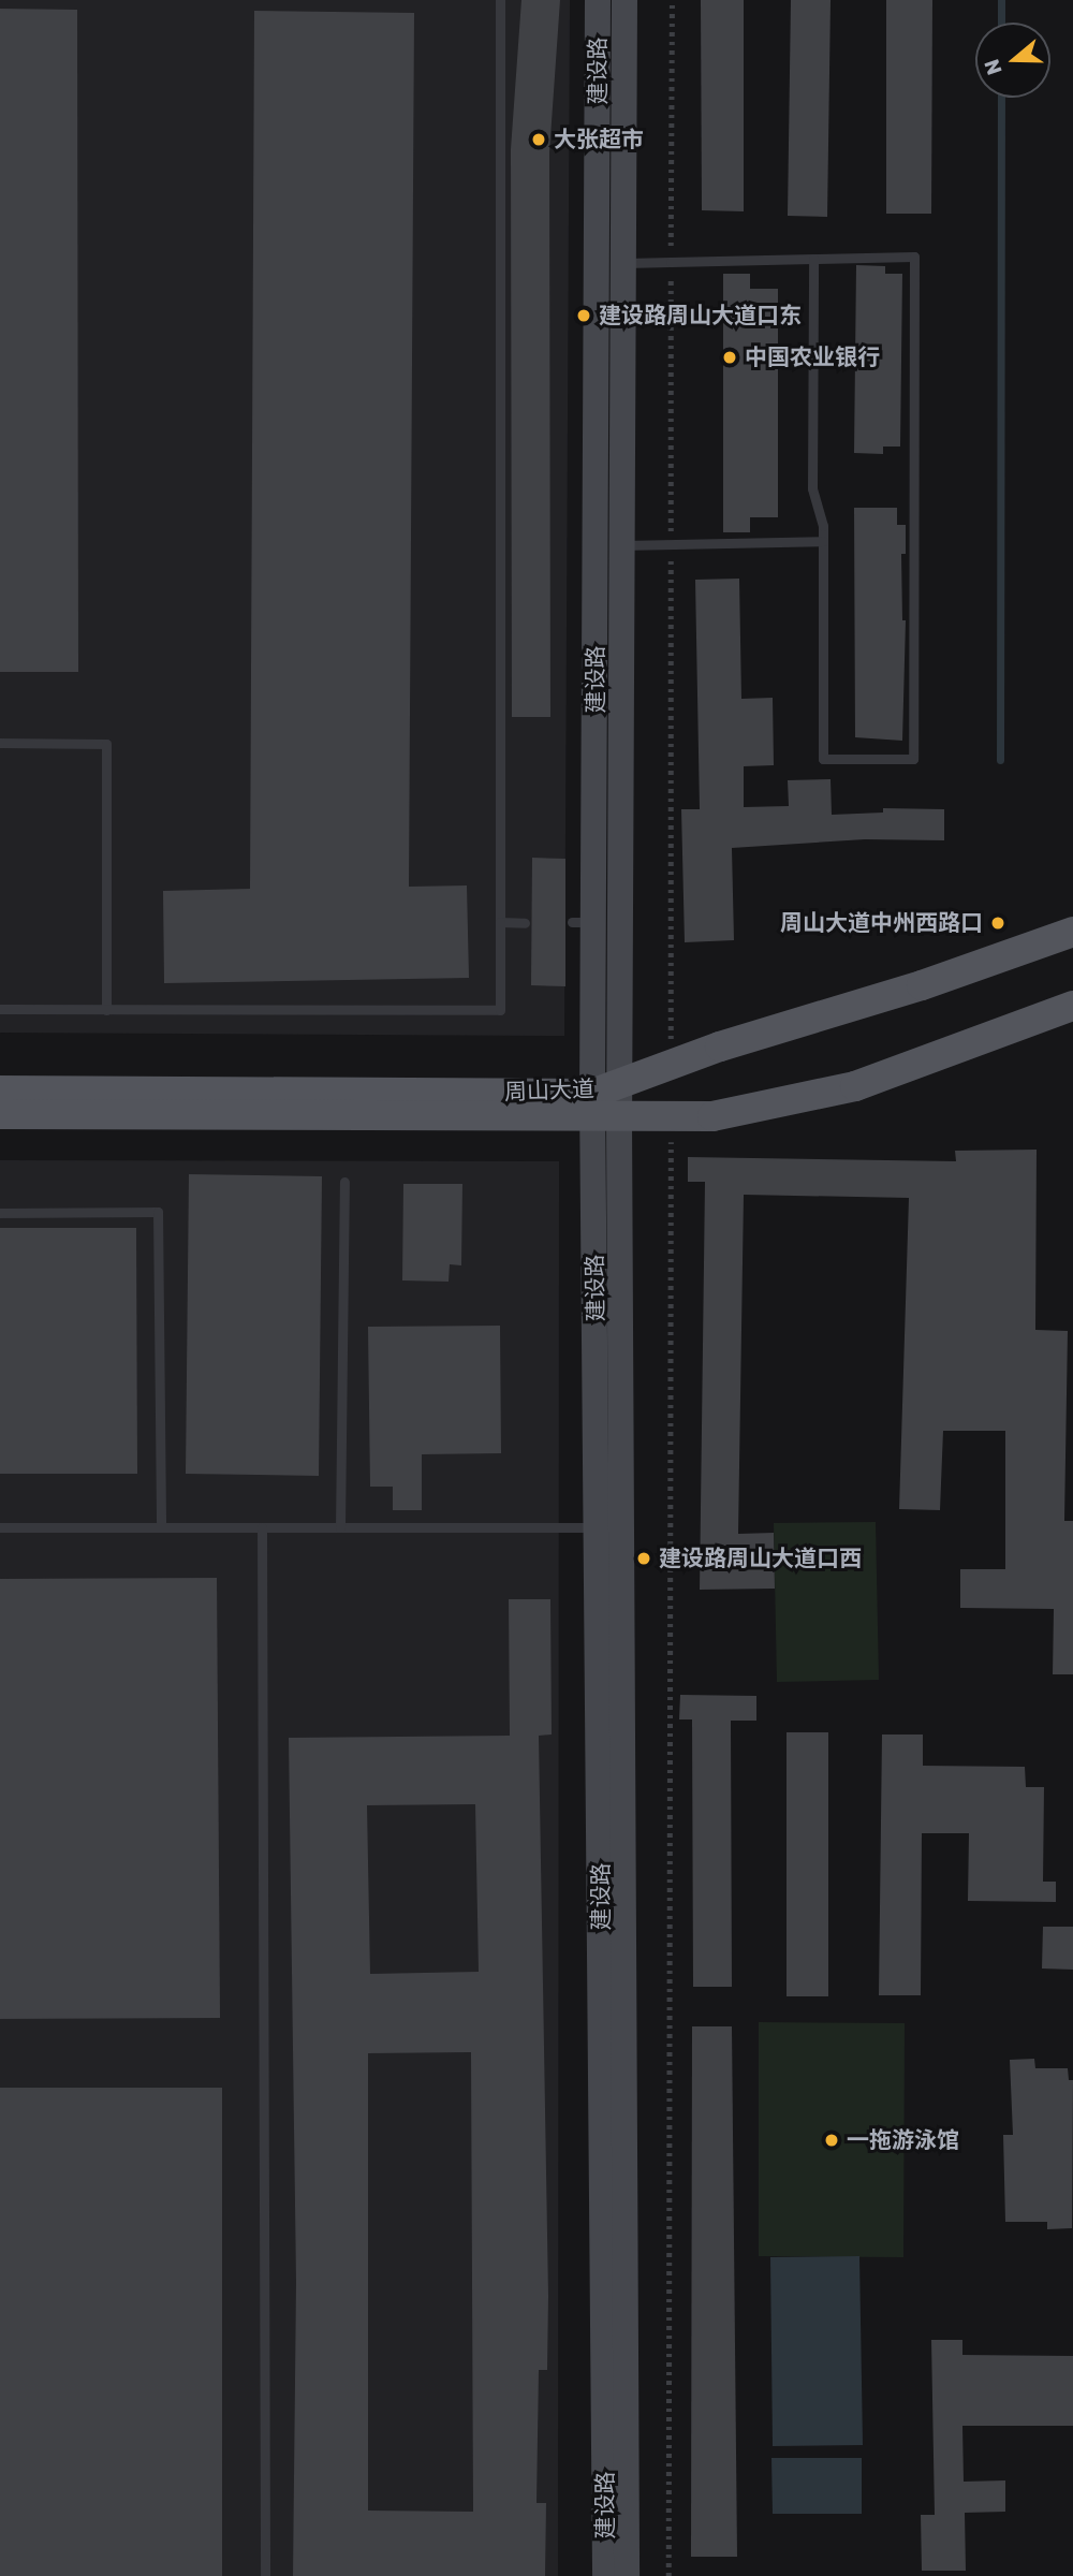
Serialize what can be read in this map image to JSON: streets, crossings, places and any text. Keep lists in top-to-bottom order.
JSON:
{
  "streets": {
    "main road": ["周山大道"],
    "street": ["建设路"]
  },
  "crossings": [
    ["建设路", "周山大道"]
  ],
  "places": [
    "大张超市",
    "建设路周山大道口东",
    "中国农业银行",
    "周山大道中州西路口",
    "建设路周山大道口西",
    "一拖游泳馆"
  ],
  "north": "left"
}
